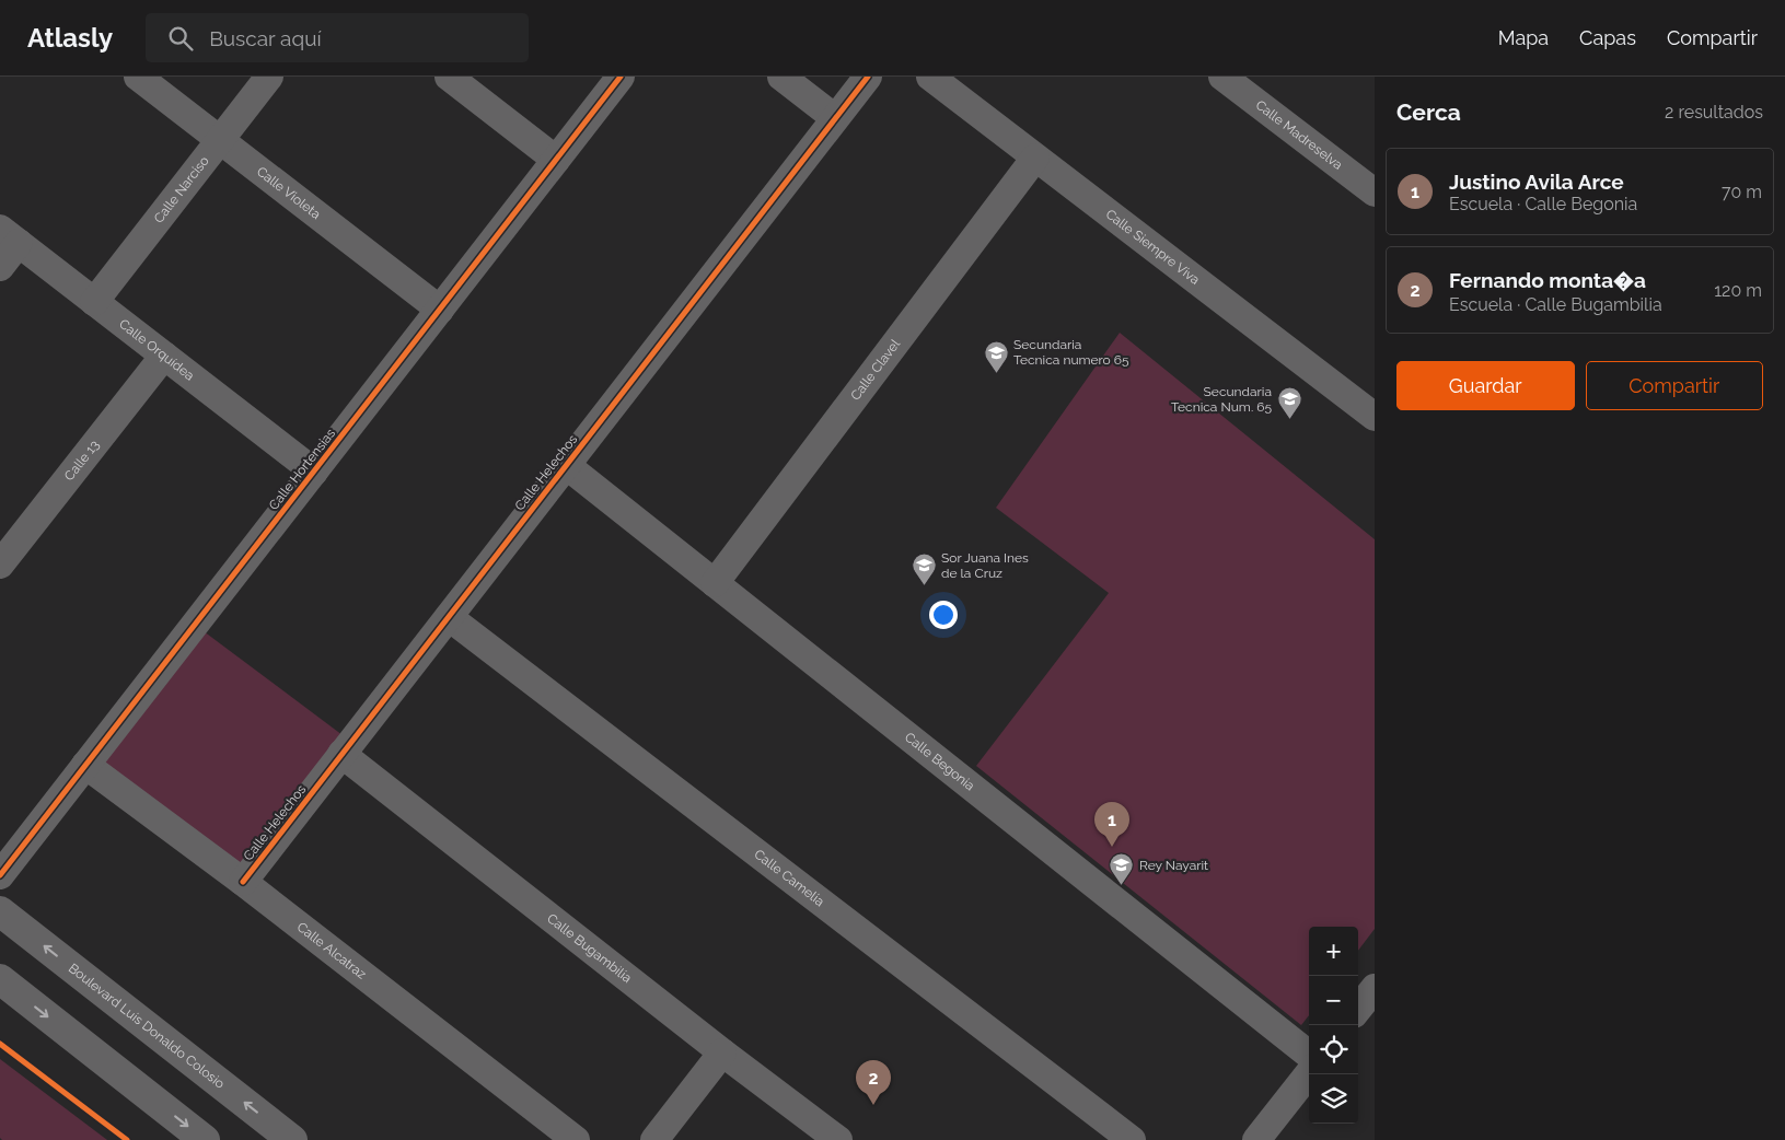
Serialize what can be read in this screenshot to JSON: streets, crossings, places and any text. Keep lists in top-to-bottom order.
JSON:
{
  "streets": {
    "main road": ["Boulevard Luis Donaldo Colosio"],
    "street": [
      "Calle Madreselva",
      "Calle Narciso",
      "Calle Violeta",
      "Calle Siempre Viva",
      "Calle Orquídea",
      "Calle Clavel",
      "Calle 13",
      "Calle Hortensias",
      "Calle Helechos",
      "Calle Begonia",
      "Calle Camelia",
      "Calle Bugambilia",
      "Calle Alcatraz"
    ]
  },
  "crossings": [
    ["Calle Narciso", "Calle Violeta"],
    ["Calle Narciso", "Calle Orquídea"],
    ["Calle Violeta", "Calle Hortensias"],
    ["Calle Siempre Viva", "Calle Clavel"],
    ["Calle Orquídea", "Calle 13"],
    ["Calle Orquídea", "Calle Hortensias"],
    ["Calle Clavel", "Calle Begonia"],
    ["Calle Hortensias", "Calle Alcatraz"],
    ["Calle Helechos", "Calle Begonia"],
    ["Calle Helechos", "Calle Camelia"],
    ["Calle Helechos", "Calle Bugambilia"],
    ["Calle Helechos", "Calle Alcatraz"]
  ],
  "places": {
    "school or university": [
      "Secundaria Tecnica numero 65",
      "Secundaria Tecnica Num. 65",
      "Sor Juana Ines de la Cruz",
      "Rey Nayarit"
    ]
  },
  "page": {
    "header": "Atlasly",
    "search": "Buscar aquí",
    "nav": ["Mapa", "Capas", "Compartir"],
    "heading": ["Cerca", "2 resultados"],
    "list": [
      {
        "mark": "1",
        "name": "Justino Avila Arce",
        "note": "Escuela · Calle Begonia",
        "value": "70 m"
      },
      {
        "mark": "2",
        "name": "Fernando monta�a",
        "note": "Escuela · Calle Bugambilia",
        "value": "120 m"
      }
    ],
    "buttons": ["Guardar", "Compartir"],
    "pins": ["1", "2"],
    "map_buttons": ["+", "−"]
  }
}
